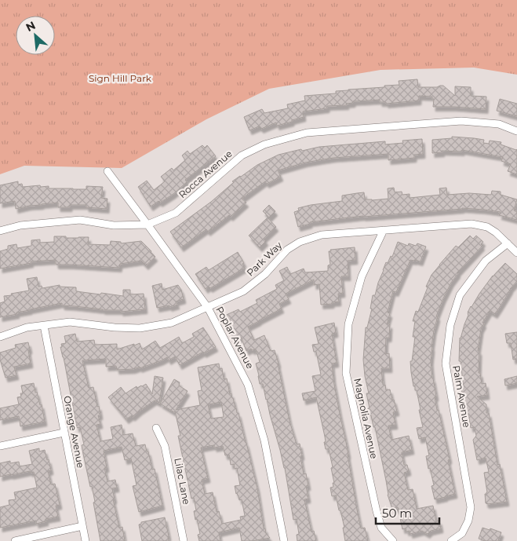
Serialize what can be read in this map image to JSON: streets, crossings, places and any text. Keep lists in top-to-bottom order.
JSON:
{
  "streets": {
    "street": [
      "Rocca Avenue",
      "Park Way",
      "Poplar Avenue",
      "Palm Avenue",
      "Magnolia Avenue",
      "Orange Avenue",
      "Lilac Lane"
    ]
  },
  "crossings": [
    ["Rocca Avenue", "Poplar Avenue"],
    ["Park Way", "Poplar Avenue"],
    ["Park Way", "Palm Avenue"],
    ["Park Way", "Magnolia Avenue"],
    ["Park Way", "Orange Avenue"]
  ],
  "parks": ["Sign Hill Park"],
  "scale_bar": "50 m",
  "north": "top left"
}
